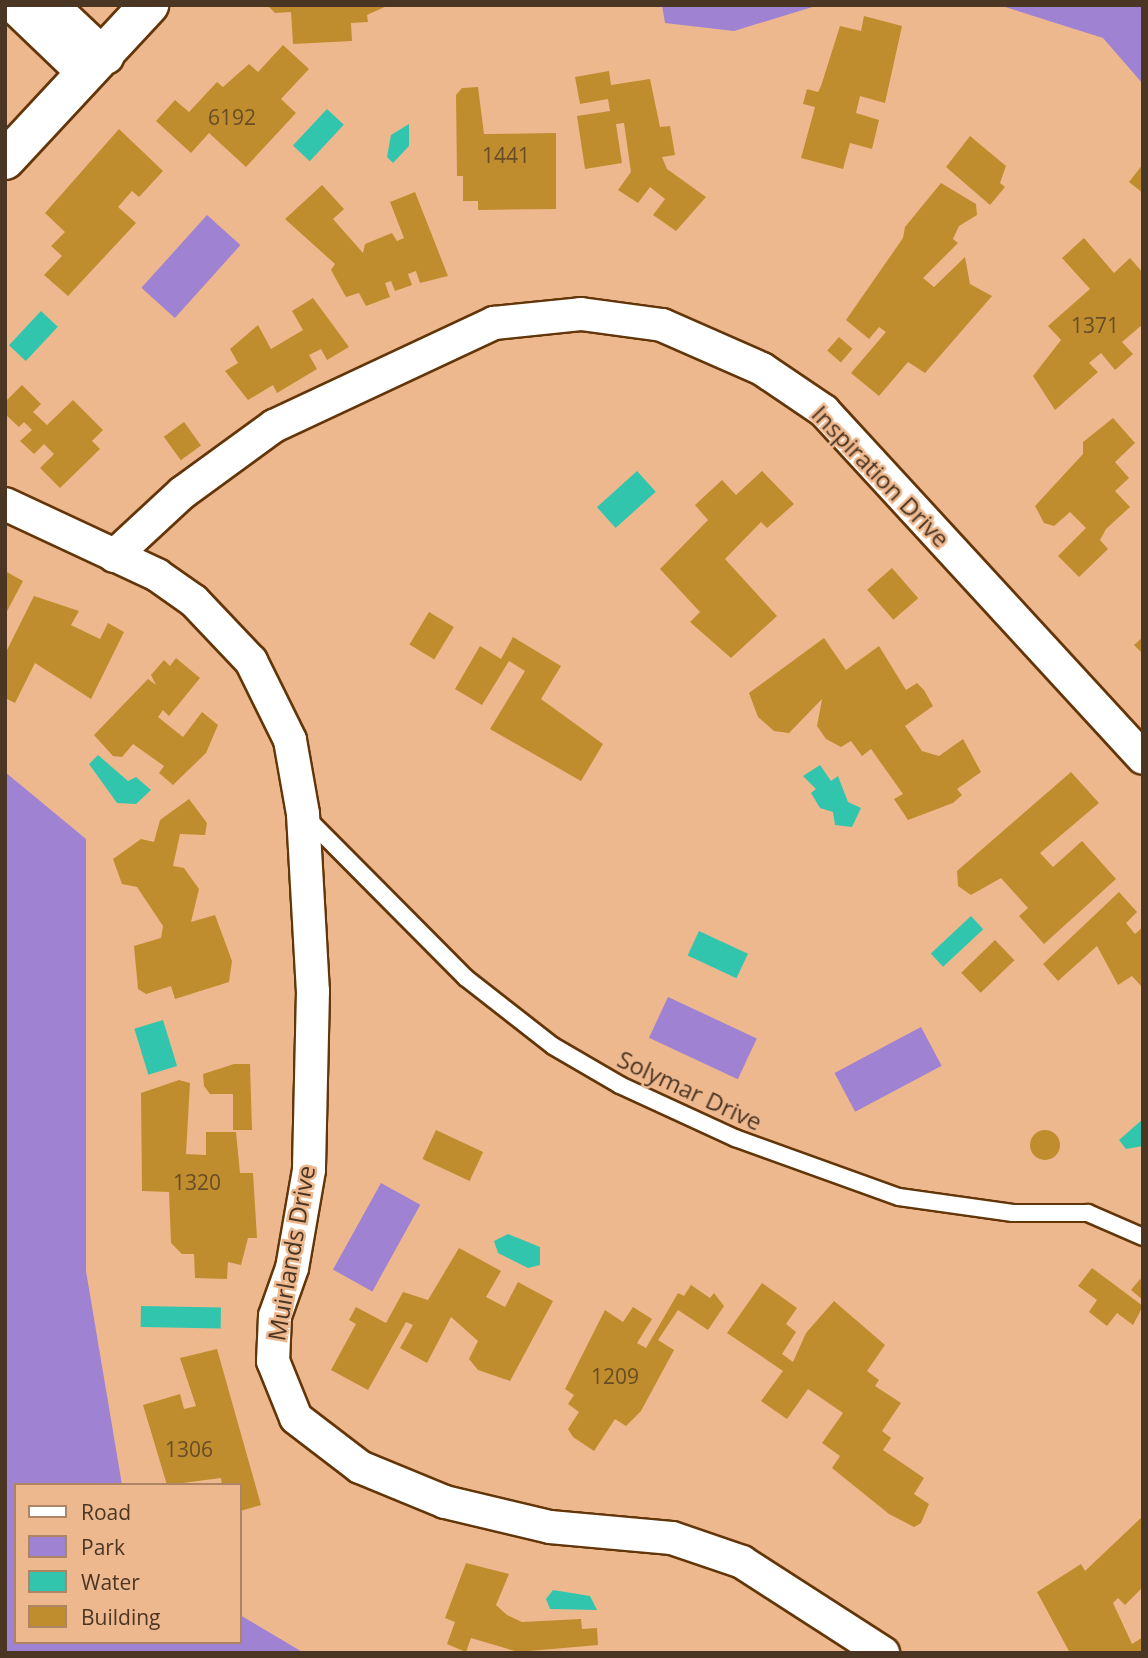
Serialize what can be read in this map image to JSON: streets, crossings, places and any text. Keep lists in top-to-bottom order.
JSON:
{
  "streets": {
    "street": ["Inspiration Drive", "Muirlands Drive"],
    "lane": ["Solymar Drive"]
  },
  "crossings": [
    ["Inspiration Drive", "Muirlands Drive"],
    ["Solymar Drive", "Muirlands Drive"]
  ],
  "house_numbers": [
    "6192",
    "1441",
    "1371",
    "1320",
    "1209",
    "1306"
  ],
  "legend": [
    "Road",
    "Park",
    "Water",
    "Building"
  ]
}
